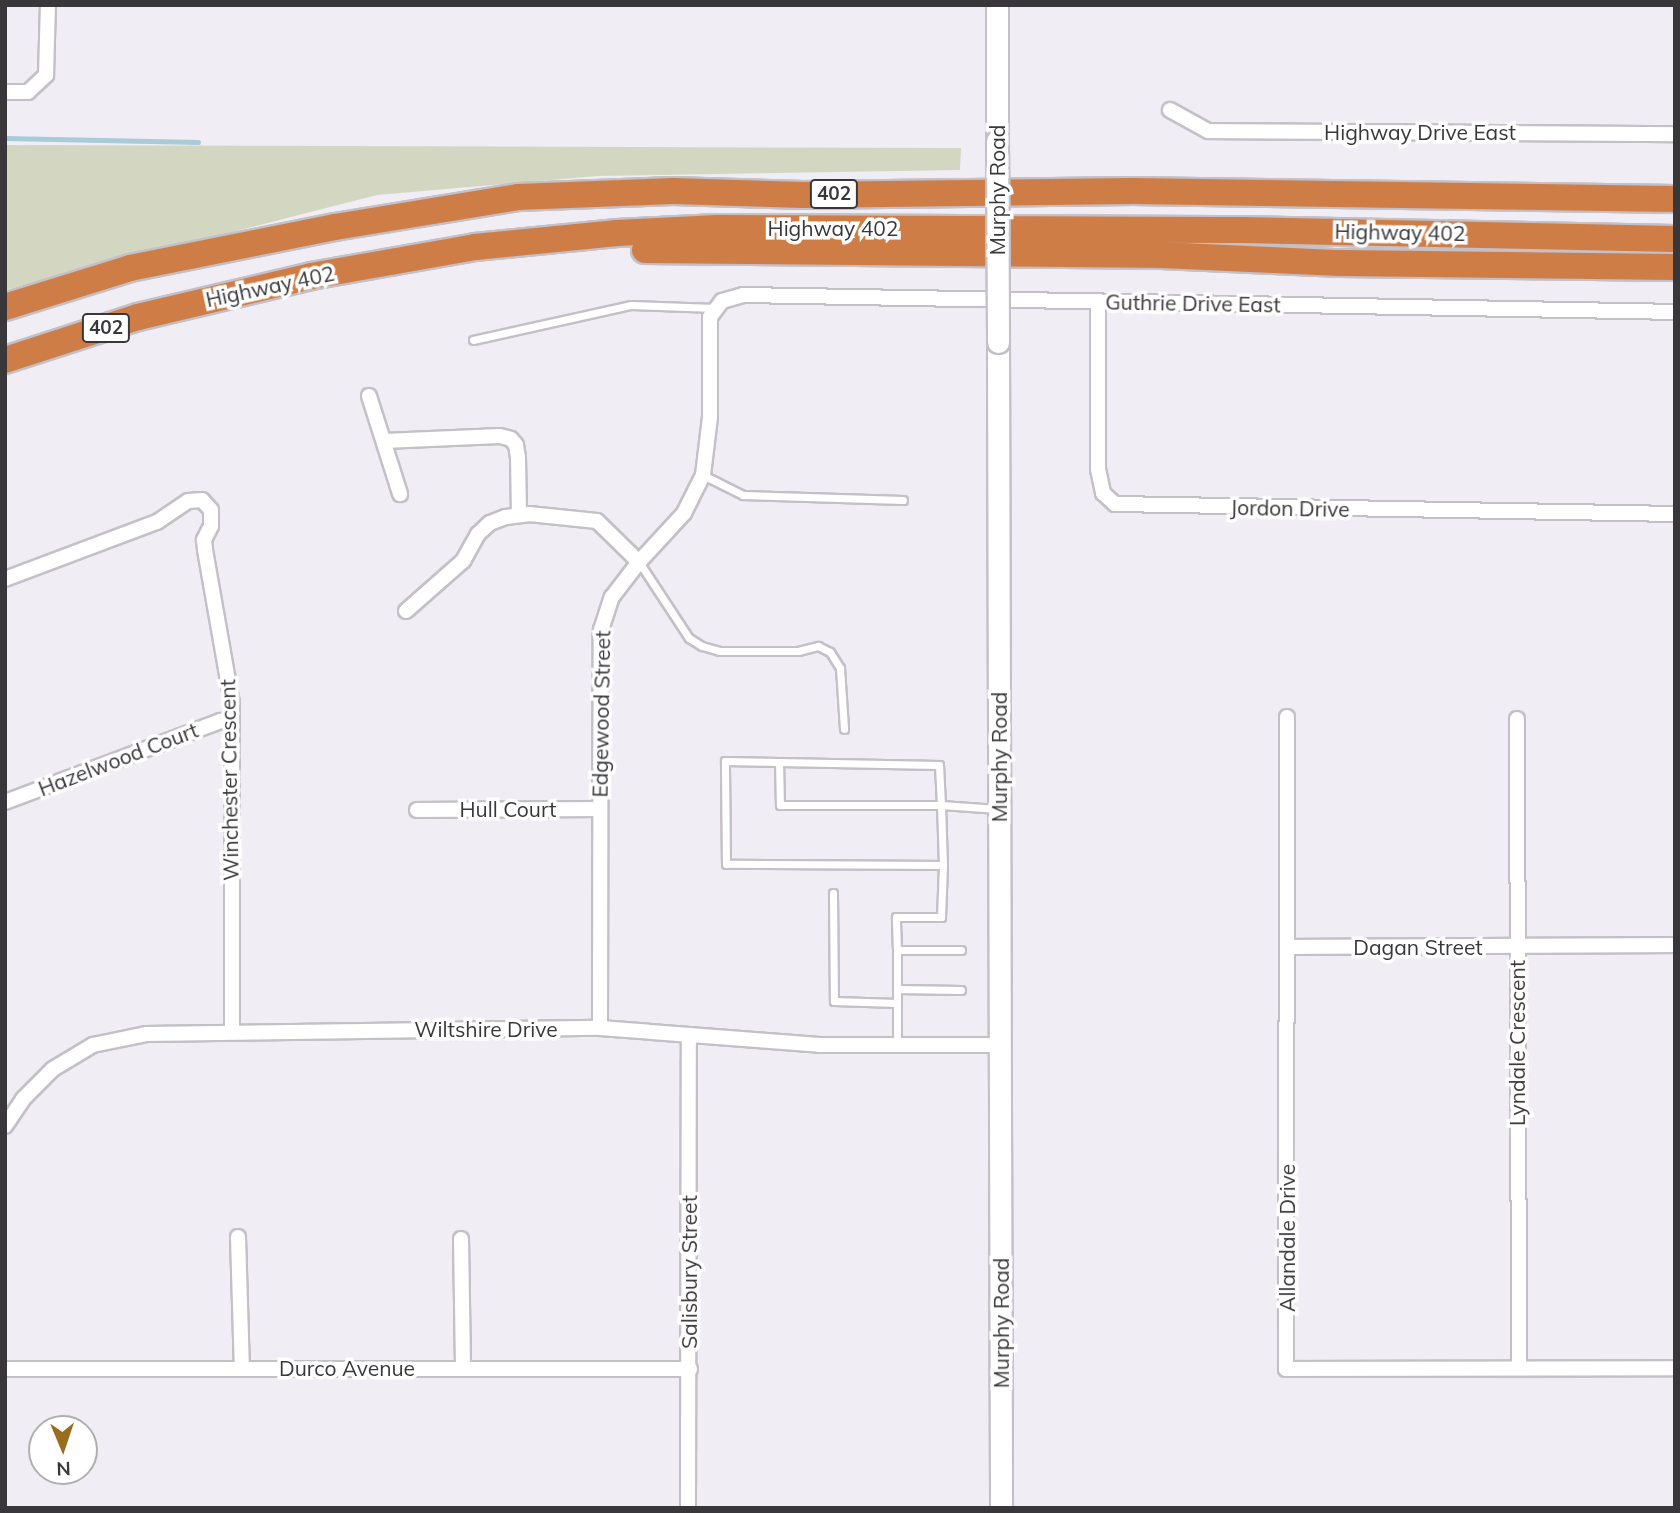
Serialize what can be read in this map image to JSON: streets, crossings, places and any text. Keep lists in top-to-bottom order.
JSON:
{
  "streets": {
    "highway": ["402", "Highway 402"],
    "street": [
      "Highway Drive East",
      "Murphy Road",
      "Guthrie Drive East",
      "Jordon Drive",
      "Edgewood Street",
      "Hazelwood Court",
      "Winchester Crescent",
      "Hull Court",
      "Dagan Street",
      "Wiltshire Drive",
      "Lyndale Crescent",
      "Allandale Drive",
      "Salisbury Street",
      "Durco Avenue"
    ]
  },
  "crossings": [
    ["Murphy Road", "Wiltshire Drive"],
    ["Guthrie Drive East", "Jordon Drive"],
    ["Guthrie Drive East", "Edgewood Street"],
    ["Edgewood Street", "Hull Court"],
    ["Edgewood Street", "Wiltshire Drive"],
    ["Hazelwood Court", "Winchester Crescent"],
    ["Winchester Crescent", "Wiltshire Drive"],
    ["Dagan Street", "Lyndale Crescent"],
    ["Dagan Street", "Allandale Drive"],
    ["Wiltshire Drive", "Salisbury Street"],
    ["Lyndale Crescent", "Allandale Drive"],
    ["Salisbury Street", "Durco Avenue"]
  ],
  "north": "bottom"
}
